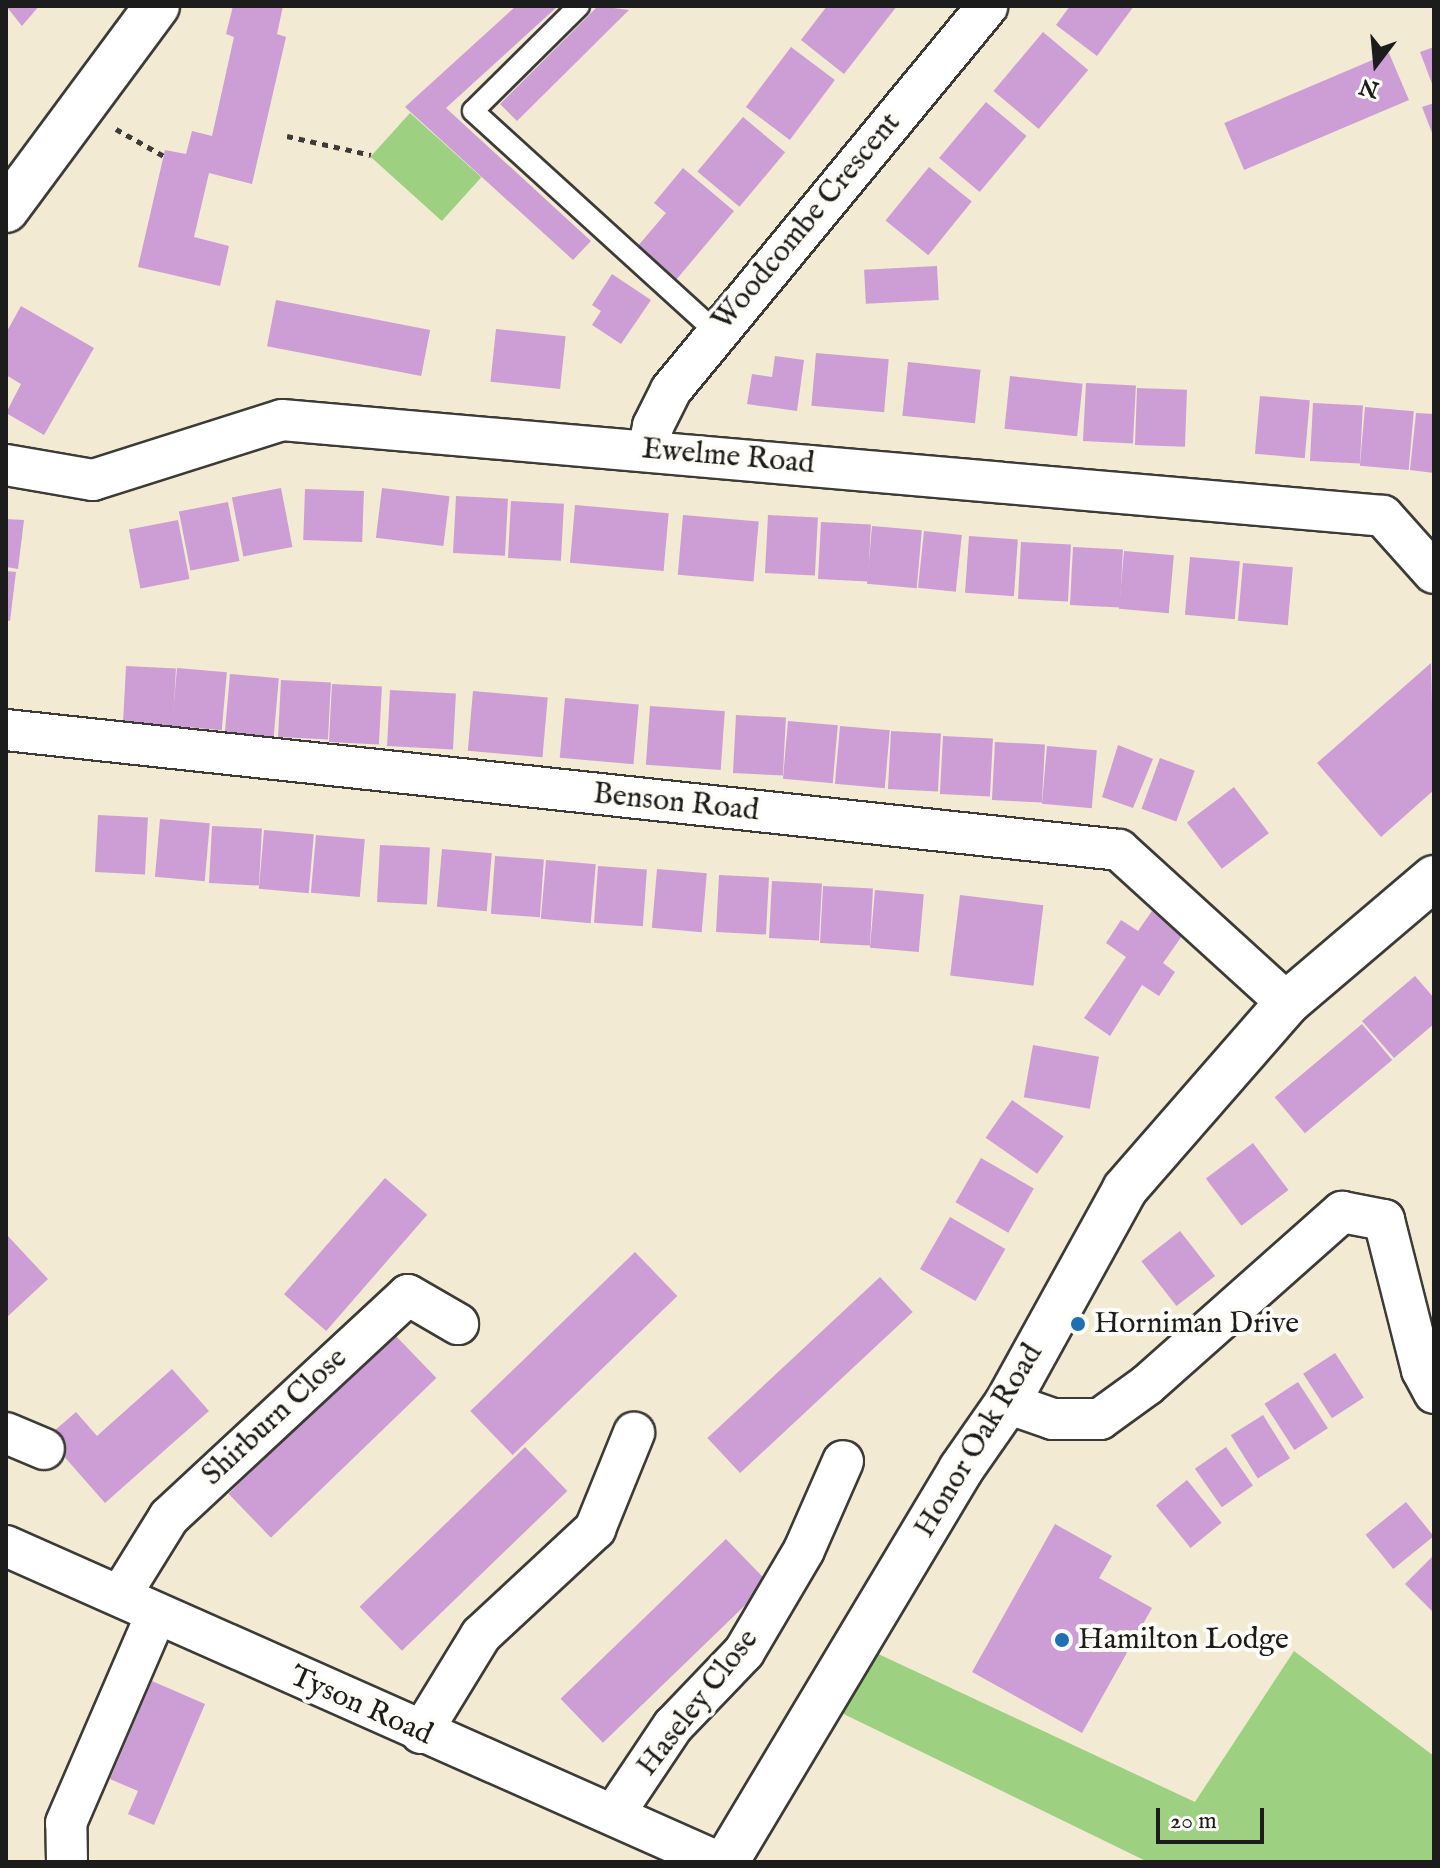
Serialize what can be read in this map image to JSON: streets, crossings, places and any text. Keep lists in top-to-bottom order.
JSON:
{
  "streets": {
    "street": [
      "Woodcombe Crescent",
      "Ewelme Road",
      "Benson Road",
      "Shirburn Close",
      "Honor Oak Road",
      "Haseley Close",
      "Tyson Road"
    ]
  },
  "crossings": [
    ["Woodcombe Crescent", "Ewelme Road"],
    ["Benson Road", "Honor Oak Road"],
    ["Shirburn Close", "Tyson Road"],
    ["Haseley Close", "Tyson Road"]
  ],
  "places": ["Horniman Drive", "Hamilton Lodge"],
  "scale_bar": "20 m",
  "north": "bottom"
}
